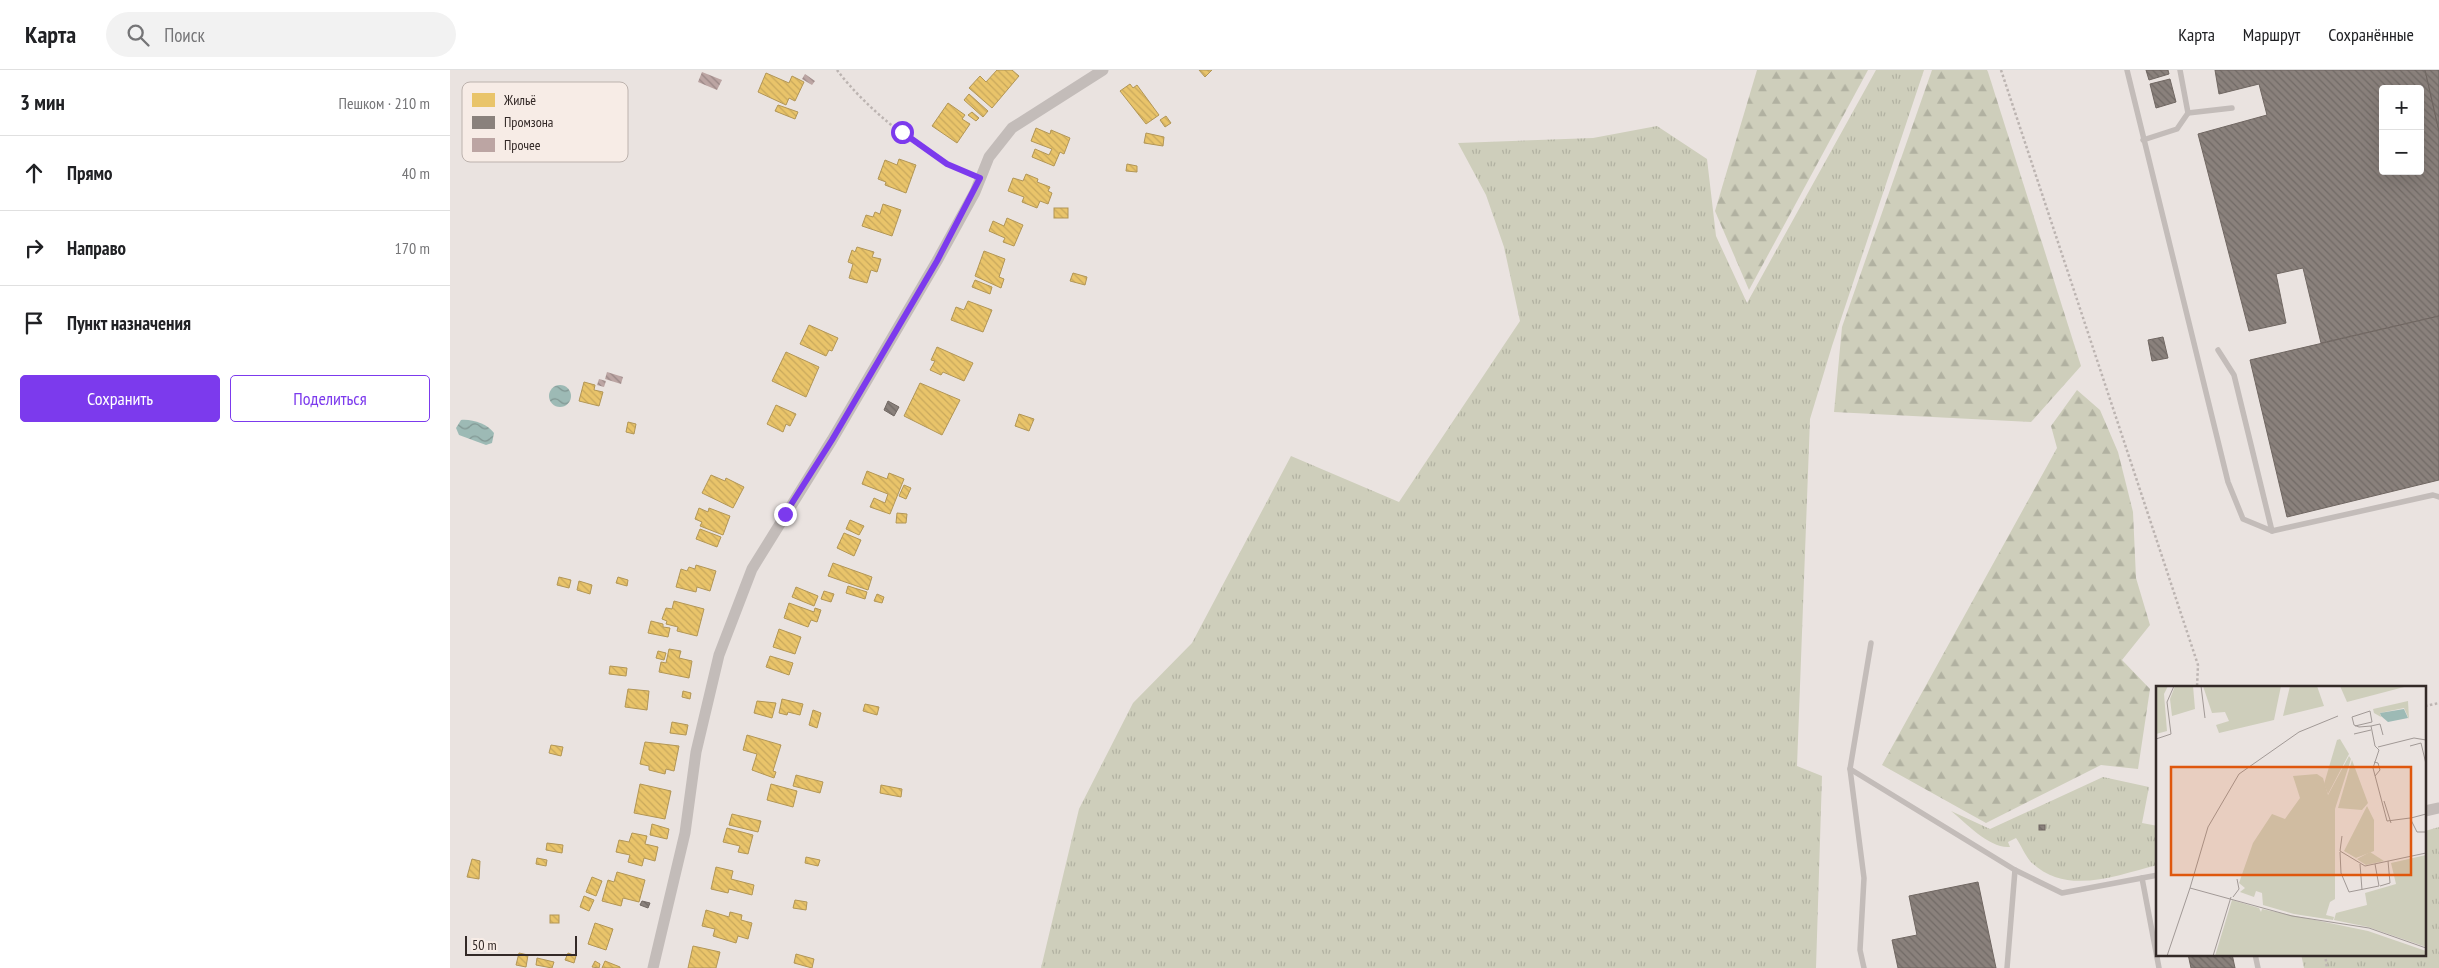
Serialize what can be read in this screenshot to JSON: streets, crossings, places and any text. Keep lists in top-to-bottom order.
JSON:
{
  "legend": ["Жильё", "Промзона", "Прочее"],
  "scale_bar": "50 m",
  "page": {
    "header": "Карта",
    "search": "Поиск",
    "nav": ["Карта", "Маршрут", "Сохранённые"],
    "heading": ["3 мин", "Пешком · 210 m"],
    "map_buttons": ["+", "−"],
    "list": [
      ["Прямо", "40 m"],
      ["Направо", "170 m"],
      "Пункт назначения"
    ],
    "buttons": ["Сохранить", "Поделиться"],
    "scale": "50 m"
  }
}
